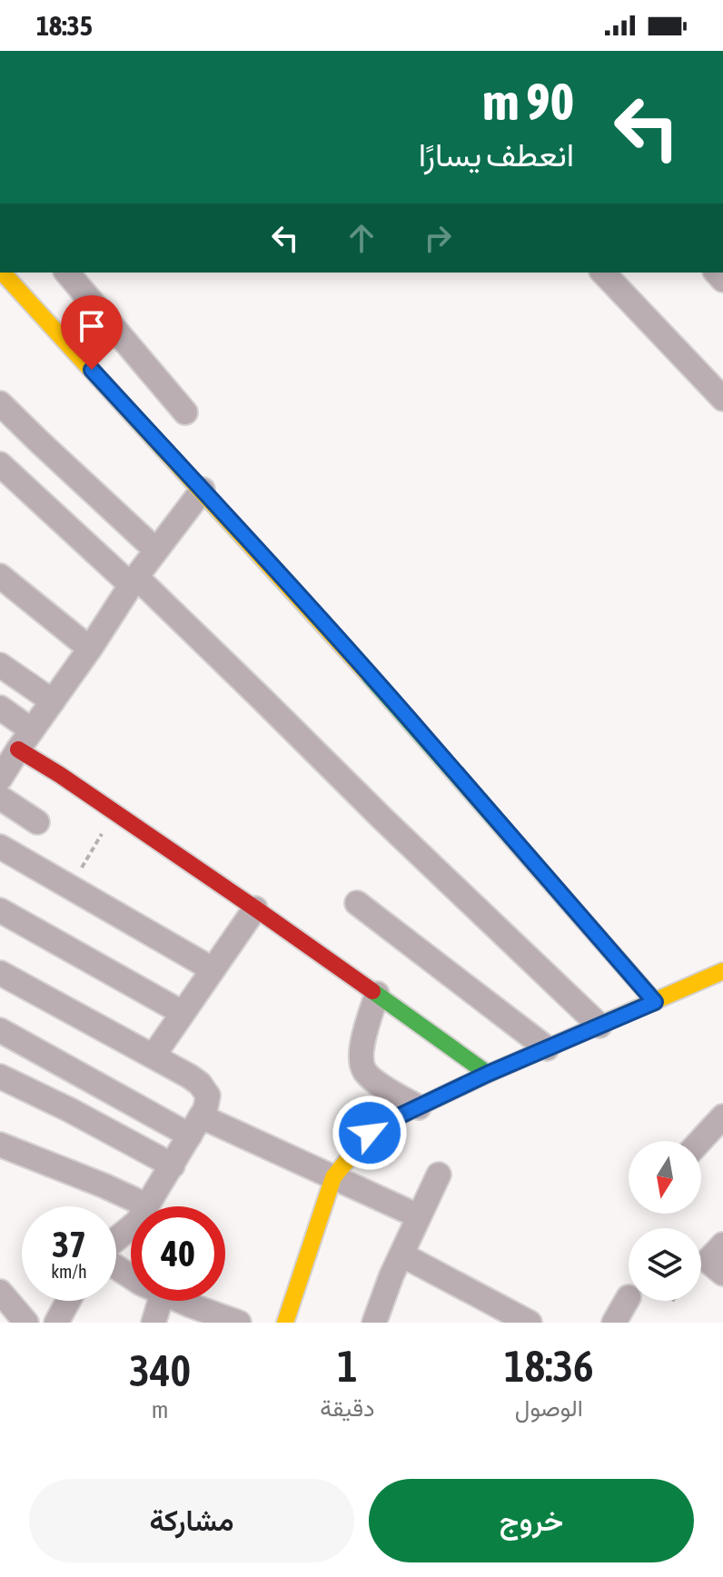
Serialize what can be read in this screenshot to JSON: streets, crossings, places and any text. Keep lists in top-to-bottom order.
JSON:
{
  "north": "bottom",
  "page": {
    "status": "18:35",
    "turn": ["90 m", "انعطف يسارًا"],
    "speed": "37 km/h",
    "limit": "40",
    "eta": [
      "18:36",
      "الوصول",
      "1",
      "دقيقة",
      "340",
      "m"
    ],
    "buttons": ["خروج", "مشاركة"]
  }
}
